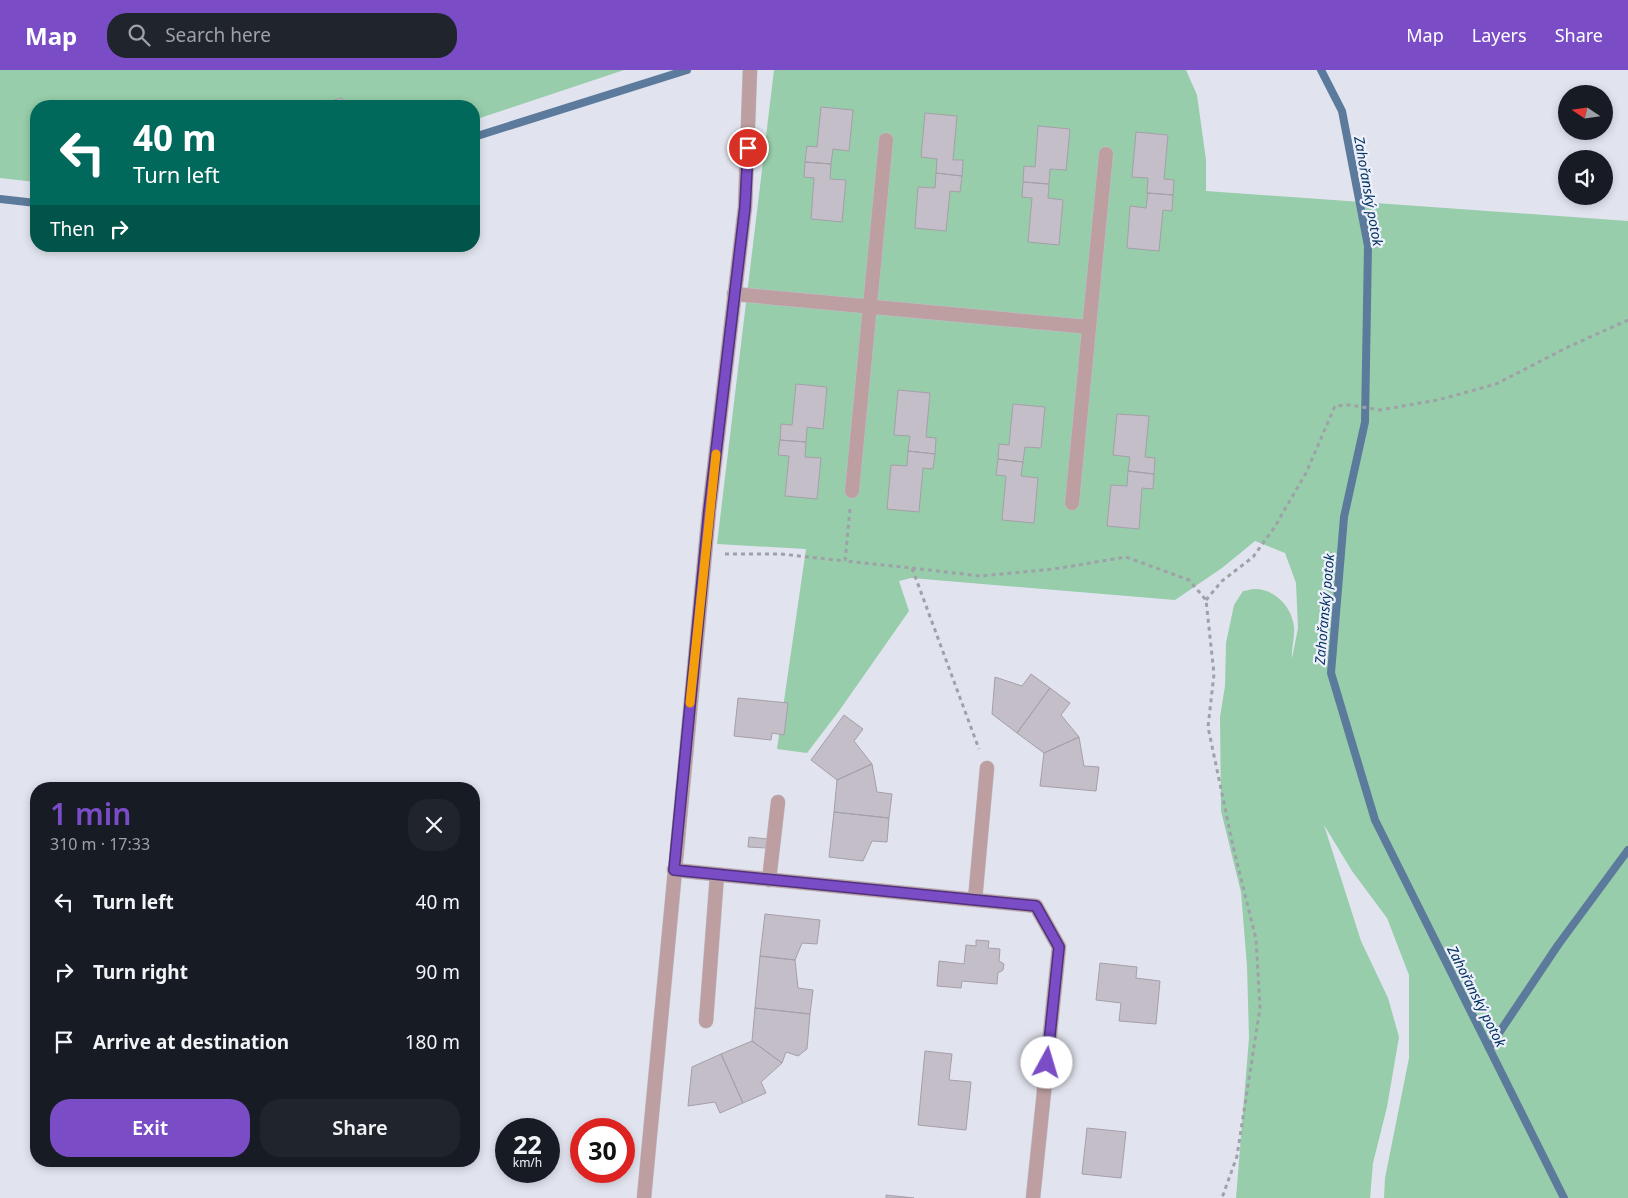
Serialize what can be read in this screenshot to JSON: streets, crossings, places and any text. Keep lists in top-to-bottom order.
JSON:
{
  "water": ["Zahořanský potok"],
  "north": "left",
  "page": {
    "header": "Map",
    "search": "Search here",
    "nav": ["Map", "Layers", "Share"],
    "turn": ["40 m", "Turn left"],
    "then": "Then",
    "heading": ["1 min", "310 m · 17:33"],
    "list": [
      {
        "name": "Turn left",
        "value": "40 m"
      },
      {
        "name": "Turn right",
        "value": "90 m"
      },
      {
        "name": "Arrive at destination",
        "value": "180 m"
      }
    ],
    "buttons": ["Exit", "Share"],
    "speed": "22 km/h",
    "limit": "30"
  }
}
